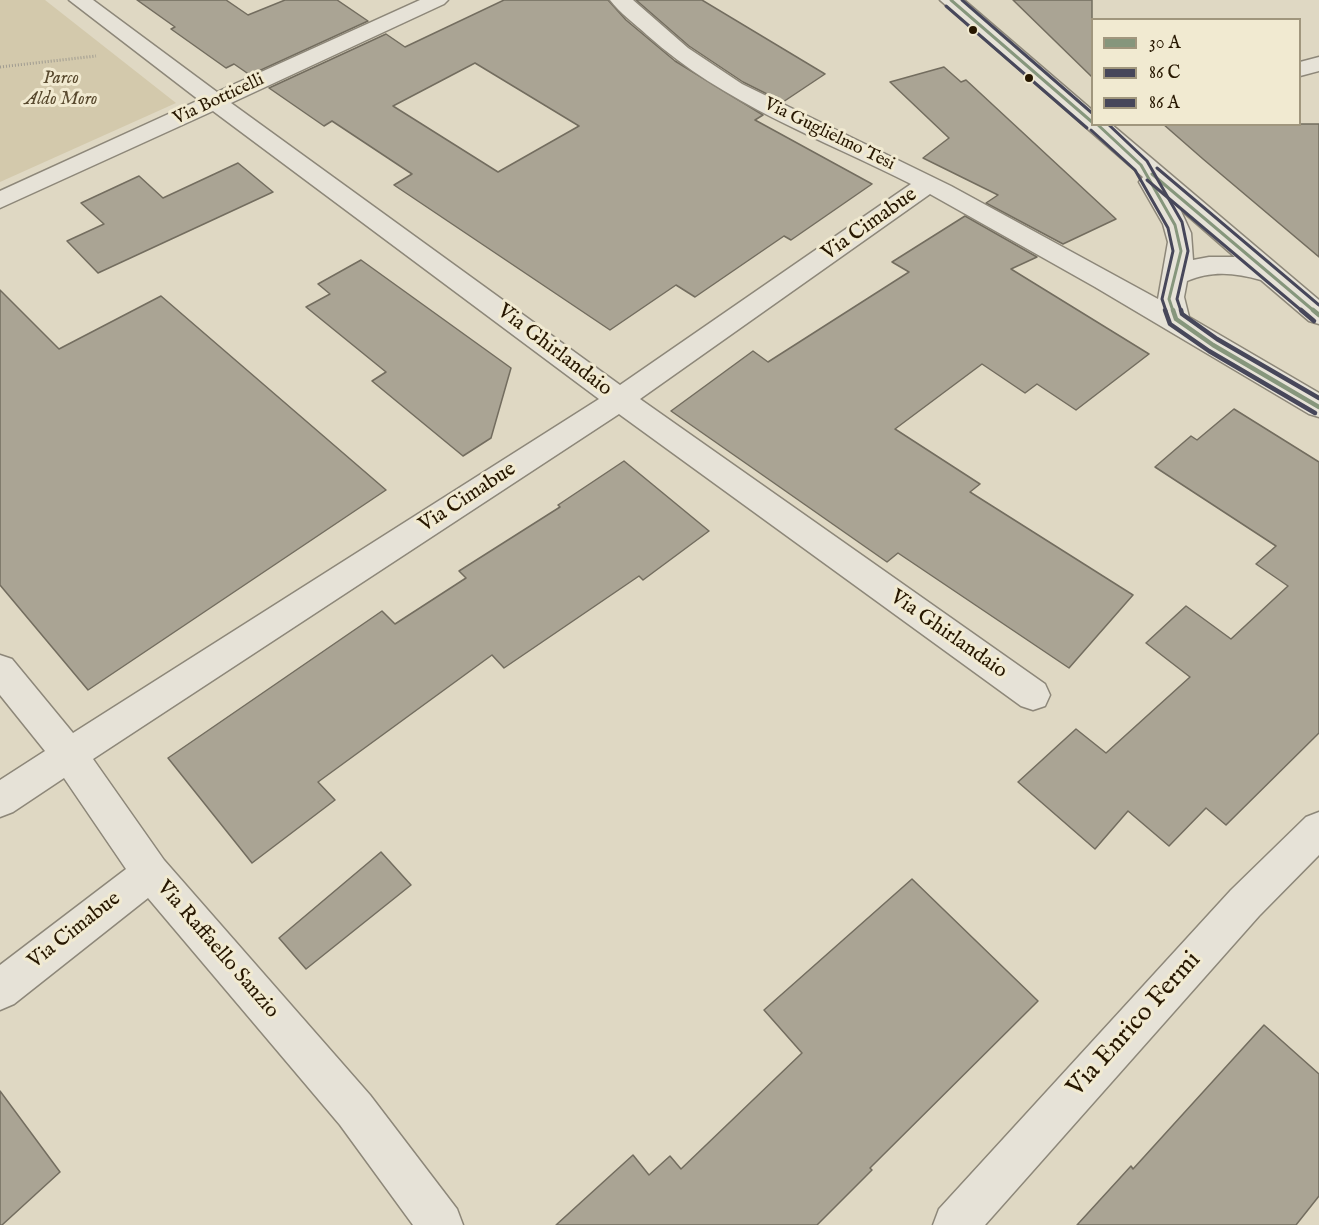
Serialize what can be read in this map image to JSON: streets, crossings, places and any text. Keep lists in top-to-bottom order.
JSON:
{
  "streets": {
    "street": [
      "Via Botticelli",
      "Via Guglielmo Tesi",
      "Via Cimabue",
      "Via Ghirlandaio",
      "Via Raffaello Sanzio",
      "Via Enrico Fermi"
    ]
  },
  "crossings": [
    ["Via Botticelli", "Via Ghirlandaio"],
    ["Via Guglielmo Tesi", "Via Cimabue"],
    ["Via Cimabue", "Via Ghirlandaio"],
    ["Via Cimabue", "Via Raffaello Sanzio"]
  ],
  "parks": ["Parco Aldo Moro"],
  "legend": ["30 A", "86 C", "86 A"]
}
